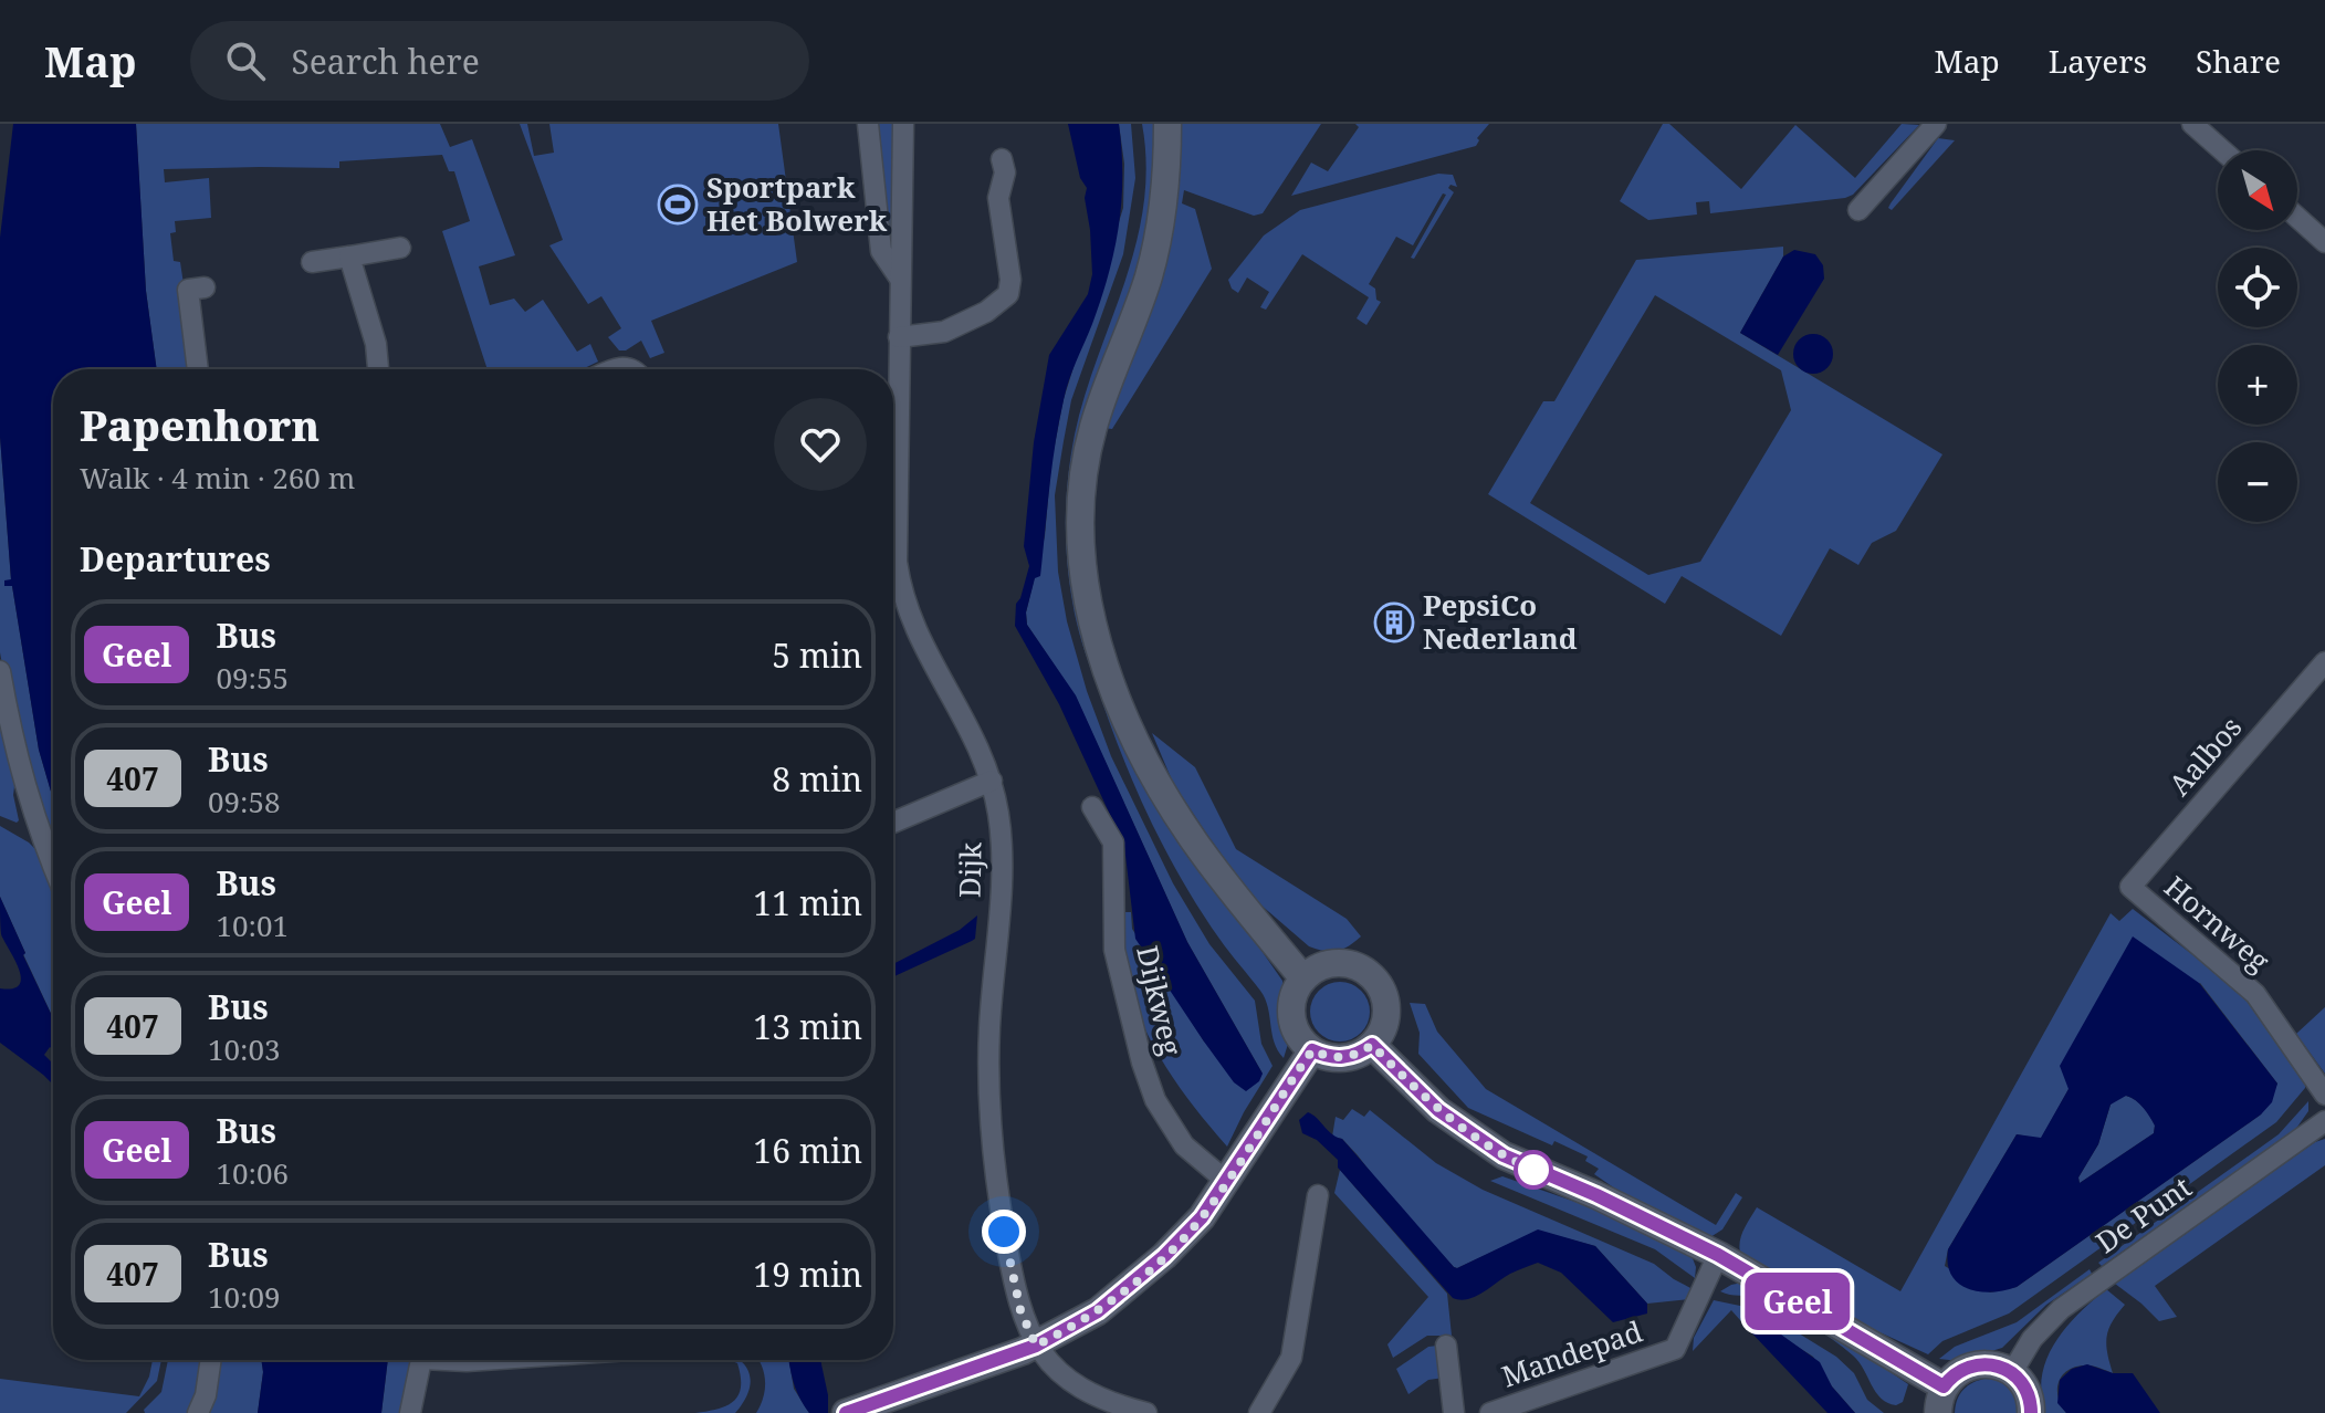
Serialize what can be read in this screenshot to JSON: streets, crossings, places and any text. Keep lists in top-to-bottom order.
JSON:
{
  "streets": {
    "street": [
      "Aalbos",
      "Dijk",
      "Hornweg",
      "Dijkweg",
      "De Punt",
      "Mandepad"
    ]
  },
  "crossings": [
    ["Aalbos", "Hornweg"]
  ],
  "places": {
    "sports": ["Sportpark Het Bolwerk"],
    "building": ["PepsiCo Nederland"]
  },
  "lines": ["bus line Geel"],
  "north": "bottom right",
  "page": {
    "header": "Map",
    "search": "Search here",
    "nav": ["Map", "Layers", "Share"],
    "on_map": "Geel",
    "map_buttons": ["+", "−"],
    "heading": [
      ["Papenhorn", "Walk · 4 min · 260 m"],
      "Departures"
    ],
    "list": [
      {
        "mark": "Geel",
        "name": "Bus",
        "note": "09:55",
        "value": "5 min"
      },
      {
        "mark": "407",
        "name": "Bus",
        "note": "09:58",
        "value": "8 min"
      },
      {
        "mark": "Geel",
        "name": "Bus",
        "note": "10:01",
        "value": "11 min"
      },
      {
        "mark": "407",
        "name": "Bus",
        "note": "10:03",
        "value": "13 min"
      },
      {
        "mark": "Geel",
        "name": "Bus",
        "note": "10:06",
        "value": "16 min"
      },
      {
        "mark": "407",
        "name": "Bus",
        "note": "10:09",
        "value": "19 min"
      }
    ]
  }
}
